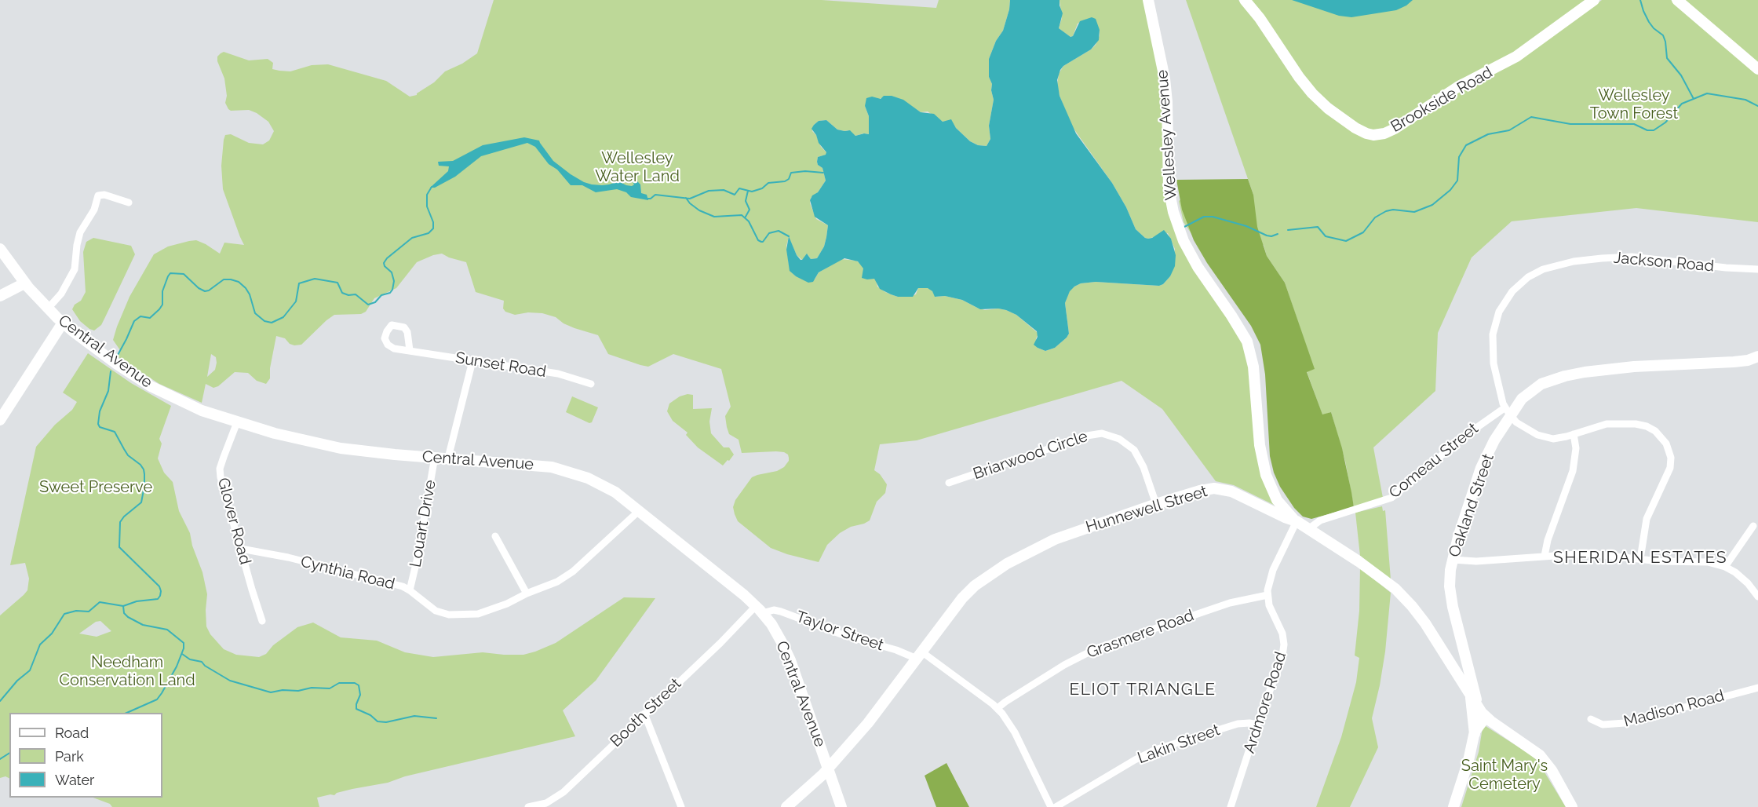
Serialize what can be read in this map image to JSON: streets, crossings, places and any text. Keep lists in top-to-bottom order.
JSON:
{
  "streets": {
    "main road": [
      "Brookside Road",
      "Wellesley Avenue",
      "Central Avenue",
      "Oakland Street",
      "Hunnewell Street"
    ],
    "street": [
      "Jackson Road",
      "Sunset Road",
      "Briarwood Circle",
      "Comeau Street",
      "Glover Road",
      "Louart Drive",
      "Cynthia Road",
      "Taylor Street",
      "Grasmere Road",
      "Ardmore Road",
      "Madison Road",
      "Booth Street",
      "Lakin Street"
    ]
  },
  "crossings": [
    ["Wellesley Avenue", "Hunnewell Street"],
    ["Jackson Road", "Comeau Street"],
    ["Jackson Road", "Oakland Street"],
    ["Central Avenue", "Hunnewell Street"],
    ["Central Avenue", "Glover Road"],
    ["Central Avenue", "Louart Drive"],
    ["Central Avenue", "Cynthia Road"],
    ["Central Avenue", "Taylor Street"],
    ["Central Avenue", "Booth Street"],
    ["Briarwood Circle", "Hunnewell Street"],
    ["Comeau Street", "Oakland Street"],
    ["Comeau Street", "Hunnewell Street"],
    ["Oakland Street", "Hunnewell Street"],
    ["Hunnewell Street", "Taylor Street"],
    ["Glover Road", "Cynthia Road"],
    ["Louart Drive", "Cynthia Road"],
    ["Taylor Street", "Grasmere Road"],
    ["Taylor Street", "Booth Street"],
    ["Grasmere Road", "Ardmore Road"],
    ["Ardmore Road", "Lakin Street"]
  ],
  "districts": ["SHERIDAN ESTATES", "ELIOT TRIANGLE"],
  "parks": [
    "Wellesley Town Forest",
    "Wellesley Water Land",
    "Sweet Preserve",
    "Needham Conservation Land",
    "Saint Mary's Cemetery"
  ],
  "legend": ["Road", "Park", "Water"]
}
